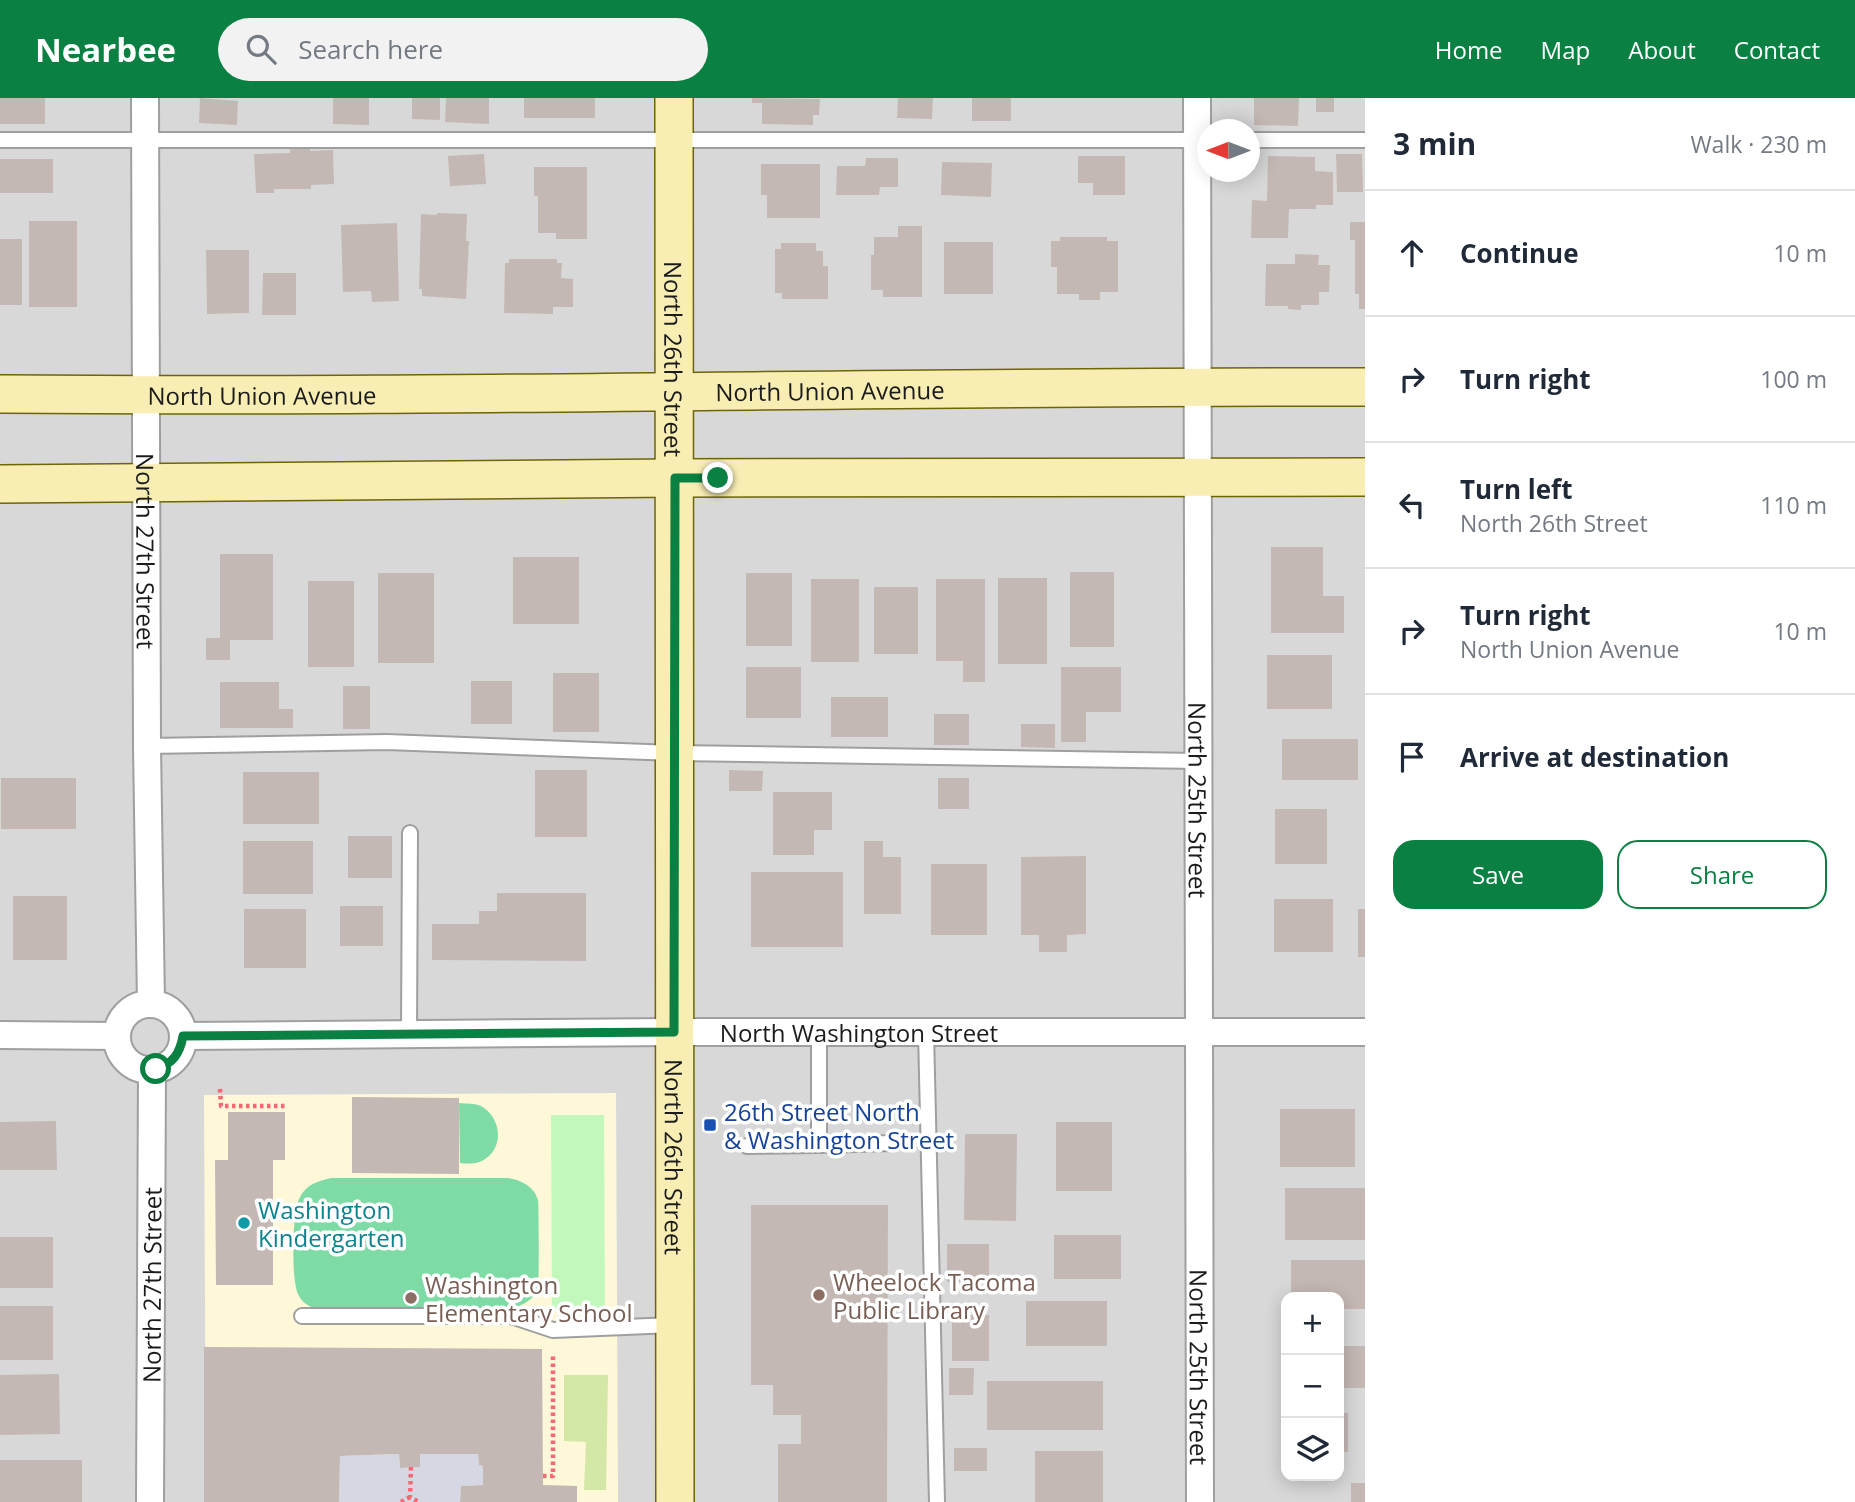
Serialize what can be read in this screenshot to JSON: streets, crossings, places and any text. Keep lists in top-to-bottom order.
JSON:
{
  "streets": {
    "street": [
      "North 26th Street",
      "North Union Avenue",
      "North 27th Street",
      "North 25th Street",
      "North Washington Street"
    ]
  },
  "crossings": [
    ["North 26th Street", "North Union Avenue"],
    ["North 26th Street", "North Washington Street"],
    ["North Union Avenue", "North 27th Street"],
    ["North Union Avenue", "North 25th Street"],
    ["North 27th Street", "North Washington Street"],
    ["North 25th Street", "North Washington Street"]
  ],
  "places": {
    "transit": ["26th Street North & Washington Street"],
    "other": ["Washington Kindergarten", "Wheelock Tacoma Public Library", "Washington Elementary School"]
  },
  "north": "left",
  "page": {
    "header": "Nearbee",
    "search": "Search here",
    "nav": [
      "Home",
      "Map",
      "About",
      "Contact"
    ],
    "heading": ["3 min", "Walk · 230 m"],
    "list": [
      ["Continue", "10 m"],
      ["Turn right", "100 m"],
      ["Turn left", "North 26th Street", "110 m"],
      ["Turn right", "North Union Avenue", "10 m"],
      "Arrive at destination"
    ],
    "buttons": ["Save", "Share"],
    "map_buttons": ["+", "−"]
  }
}
